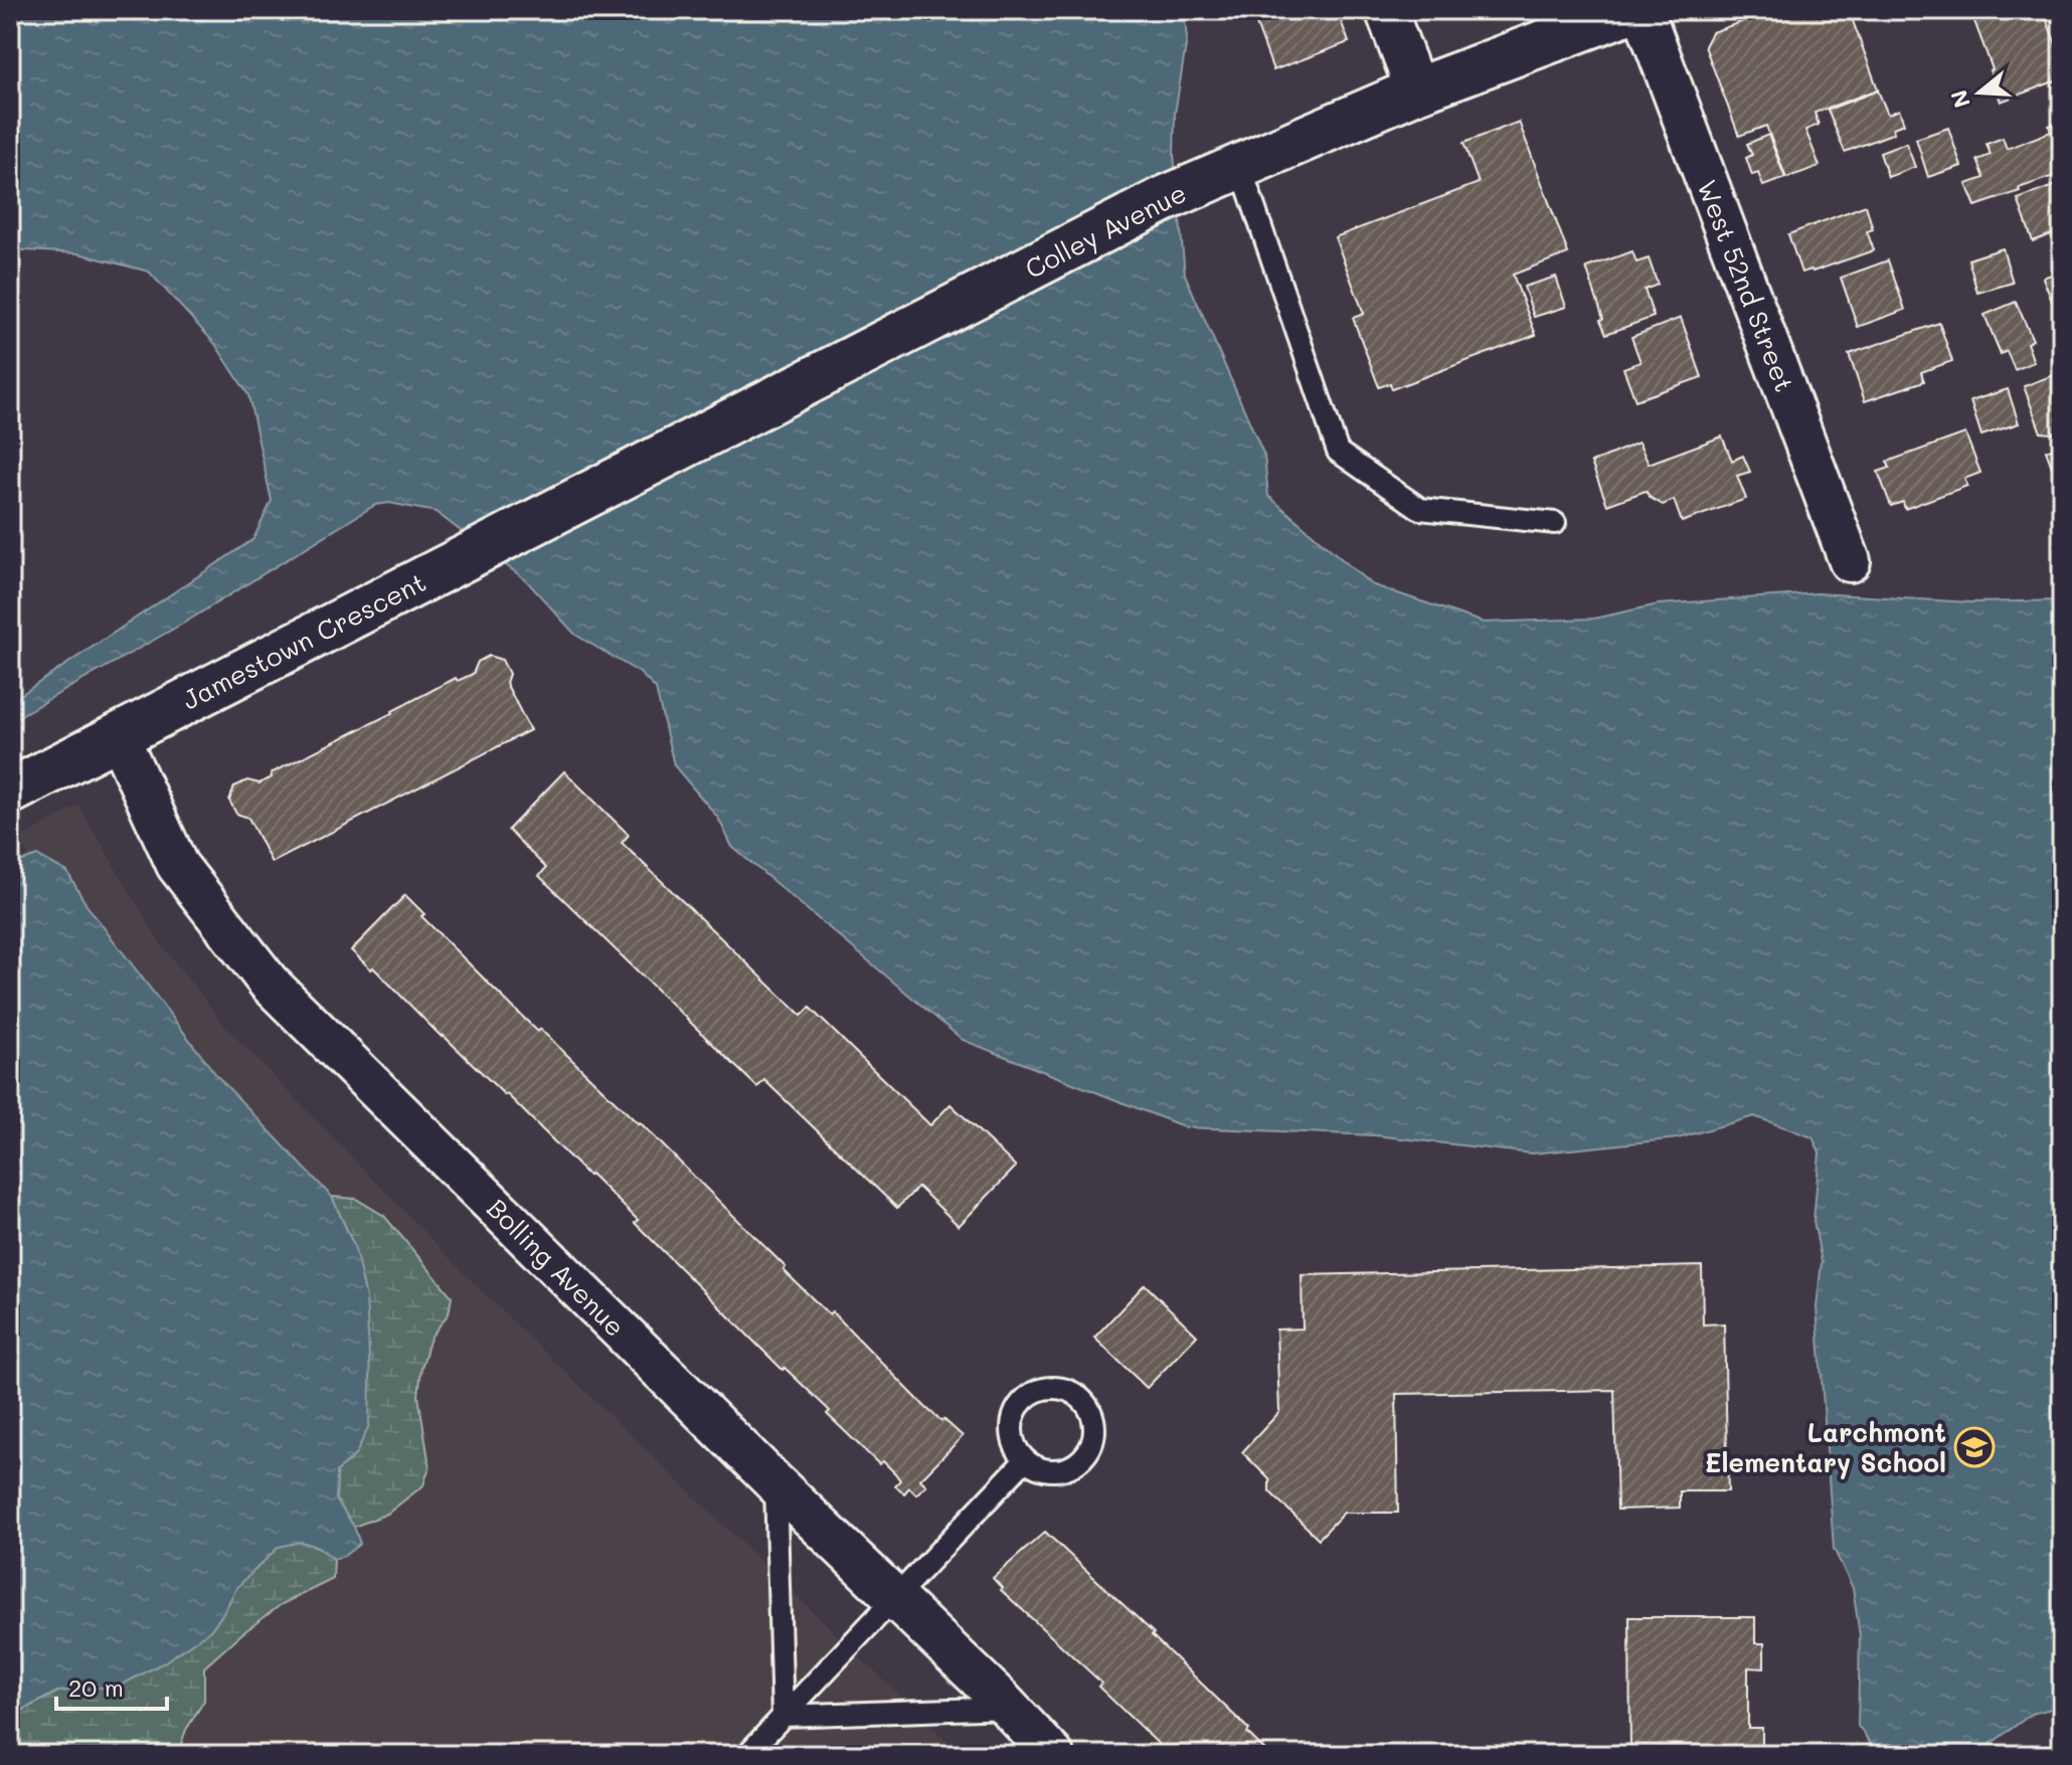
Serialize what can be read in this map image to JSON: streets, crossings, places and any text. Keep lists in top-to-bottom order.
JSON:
{
  "streets": {
    "main road": ["Colley Avenue", "Jamestown Crescent"],
    "street": ["West 52nd Street", "Bolling Avenue"]
  },
  "crossings": [
    ["Colley Avenue", "Jamestown Crescent"],
    ["Jamestown Crescent", "Bolling Avenue"]
  ],
  "places": {
    "school or university": ["Larchmont Elementary School"]
  },
  "scale_bar": "20 m",
  "north": "left"
}
